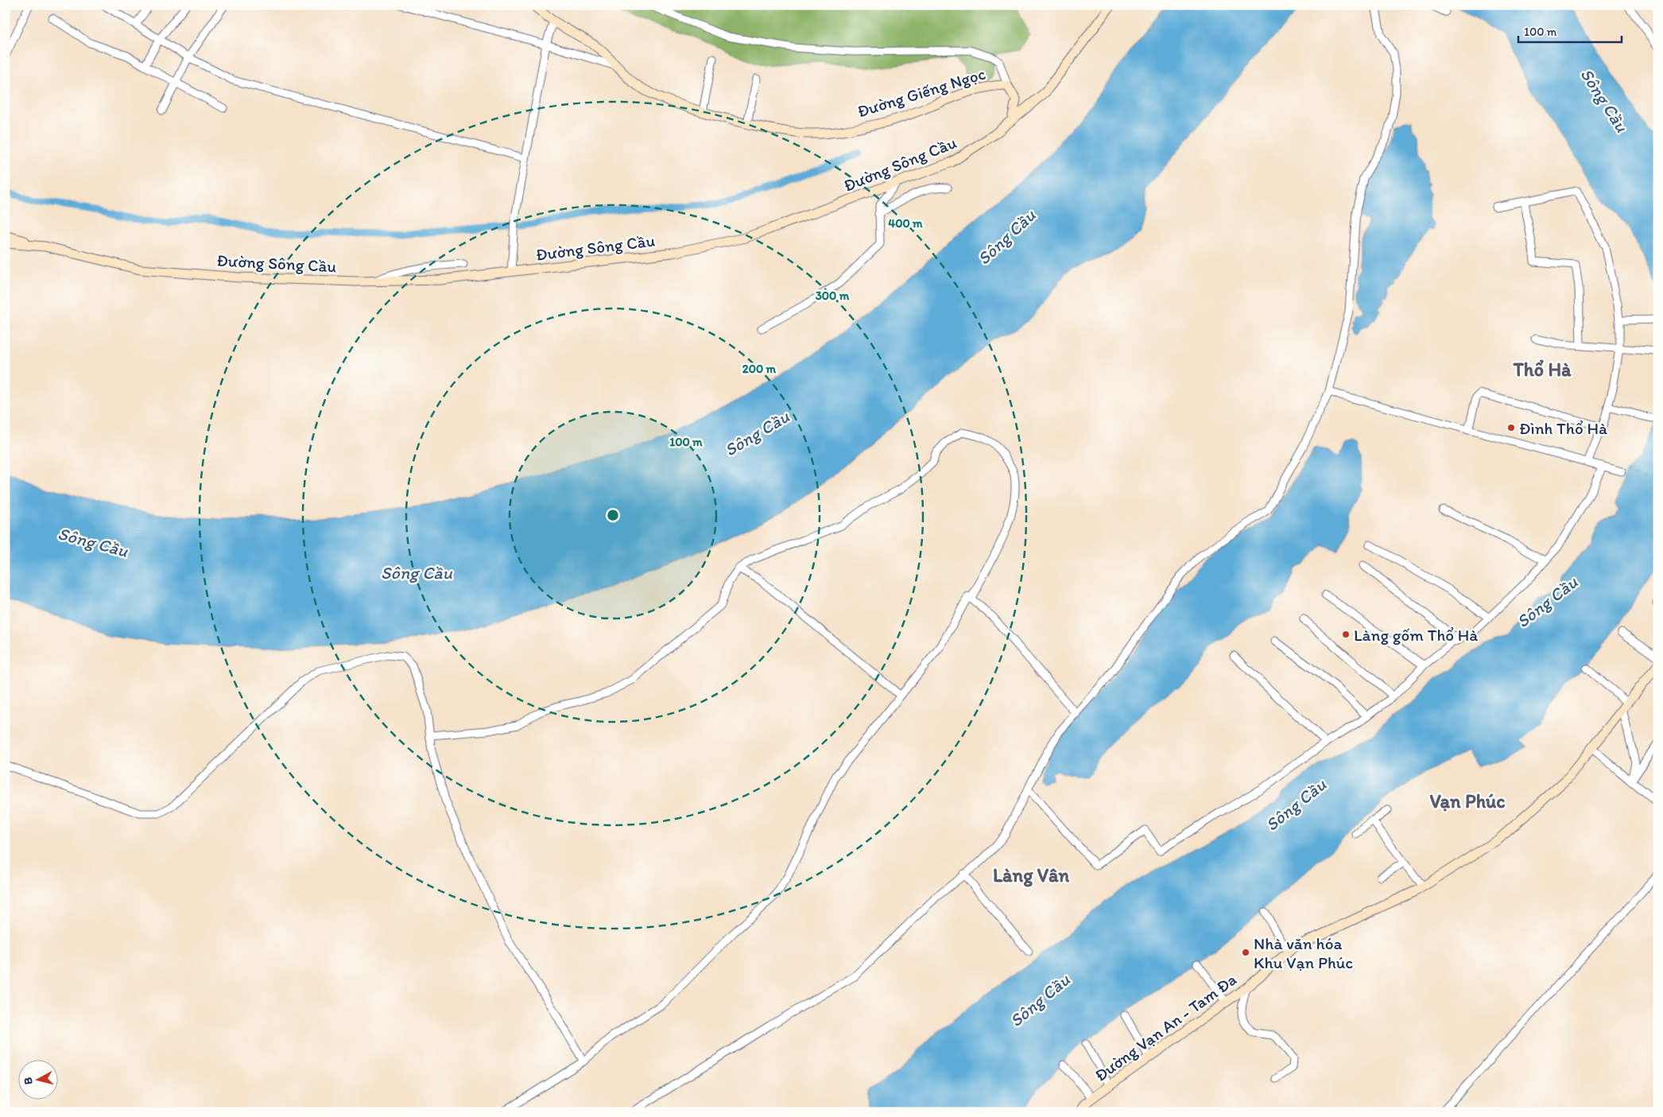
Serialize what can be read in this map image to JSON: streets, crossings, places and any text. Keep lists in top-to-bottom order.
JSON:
{
  "streets": {
    "main road": ["Đường Giếng Ngọc", "Đường Sông Cầu", "Đường Vạn An - Tam Đa"]
  },
  "crossings": [
    ["Đường Giếng Ngọc", "Đường Sông Cầu"]
  ],
  "districts": ["Thổ Hà", "Vạn Phúc", "Làng Vân"],
  "water": ["Sông Cầu"],
  "places": ["Đình Thổ Hà", "Làng gốm Thổ Hà", "Nhà văn hóa Khu Vạn Phúc"],
  "scale_bar": "100 m",
  "north": "left",
  "rings": [
    "400 m",
    "300 m",
    "200 m",
    "100 m"
  ]
}
